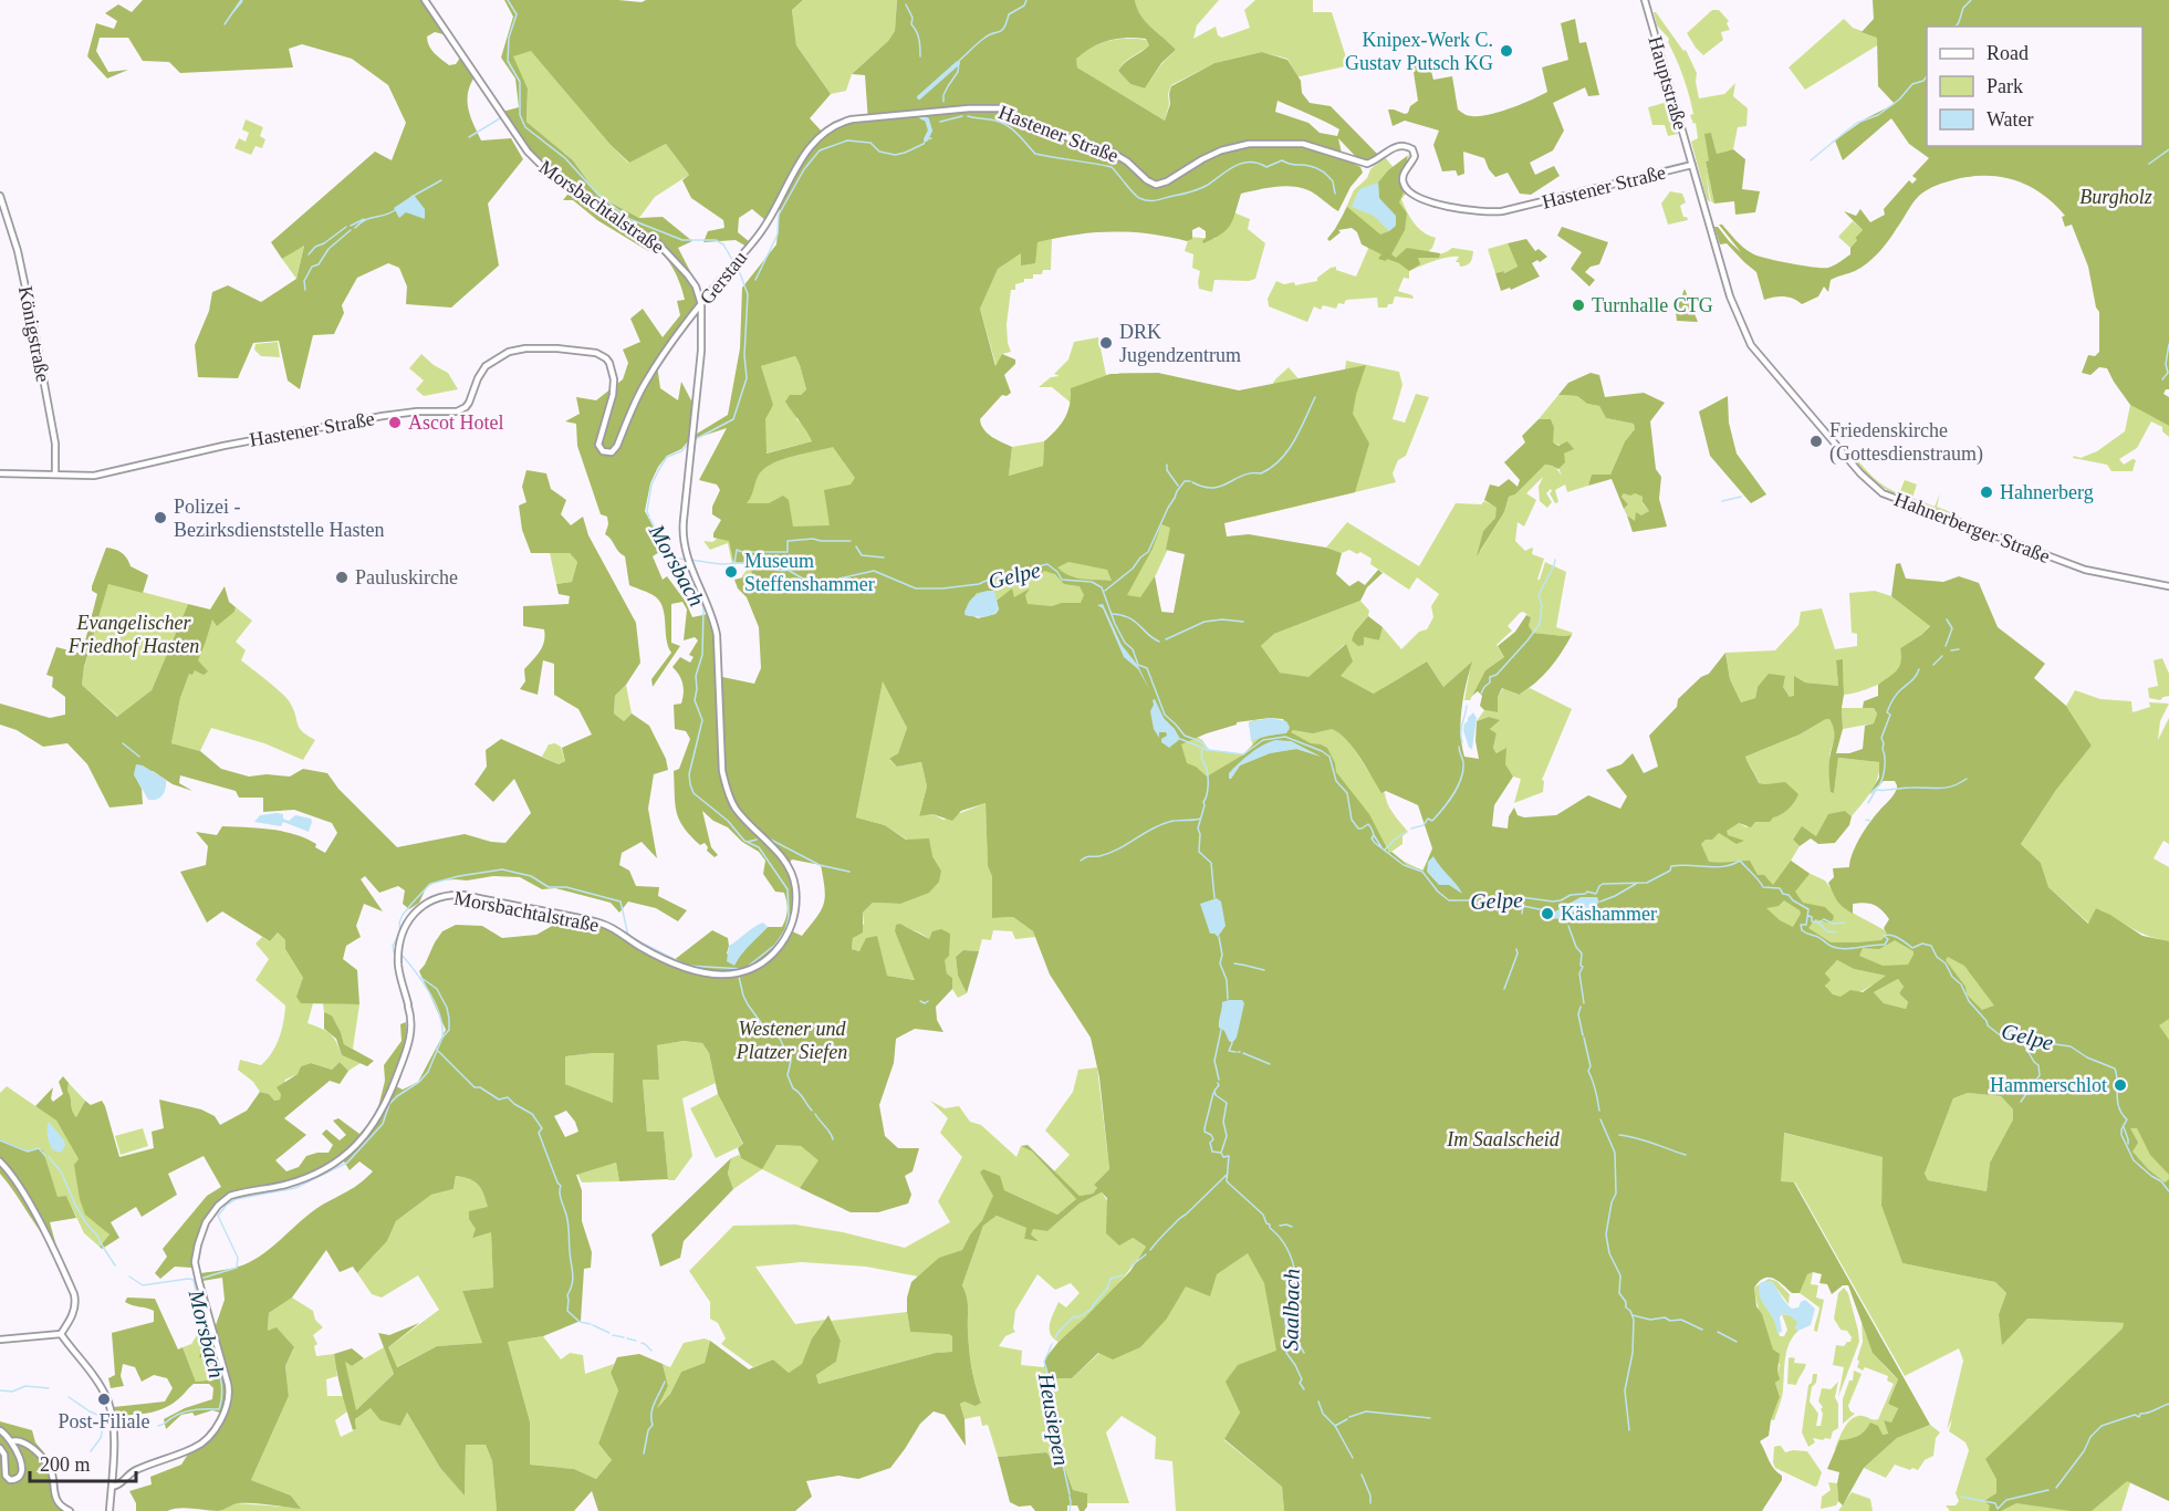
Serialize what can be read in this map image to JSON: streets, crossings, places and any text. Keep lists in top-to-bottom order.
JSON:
{
  "streets": {
    "main road": [
      "Hauptstraße",
      "Hastener Straße",
      "Morsbachtalstraße",
      "Gerstau",
      "Königstraße",
      "Hahnerberger Straße"
    ]
  },
  "crossings": [
    ["Hauptstraße", "Hastener Straße"],
    ["Hauptstraße", "Hahnerberger Straße"],
    ["Hastener Straße", "Gerstau"],
    ["Hastener Straße", "Königstraße"],
    ["Hastener Straße", "Hahnerberger Straße"],
    ["Morsbachtalstraße", "Gerstau"]
  ],
  "water": [
    "Morsbach",
    "Gelpe",
    "Saalbach",
    "Heusiepen"
  ],
  "parks": [
    "Burgholz",
    "Evangelischer Friedhof Hasten",
    "Westener und Platzer Siefen",
    "Im Saalscheid"
  ],
  "places": [
    "Knipex-Werk C. Gustav Putsch KG",
    "Turnhalle CTG",
    "DRK Jugendzentrum",
    "Ascot Hotel",
    "Friedenskirche (Gottesdienstraum)",
    "Hahnerberg",
    "Polizei - Bezirksdienststelle Hasten",
    "Museum Steffenshammer",
    "Pauluskirche",
    "Käshammer",
    "Hammerschlot",
    "Post-Filiale"
  ],
  "legend": ["Road", "Park", "Water"],
  "scale_bar": "200 m"
}
